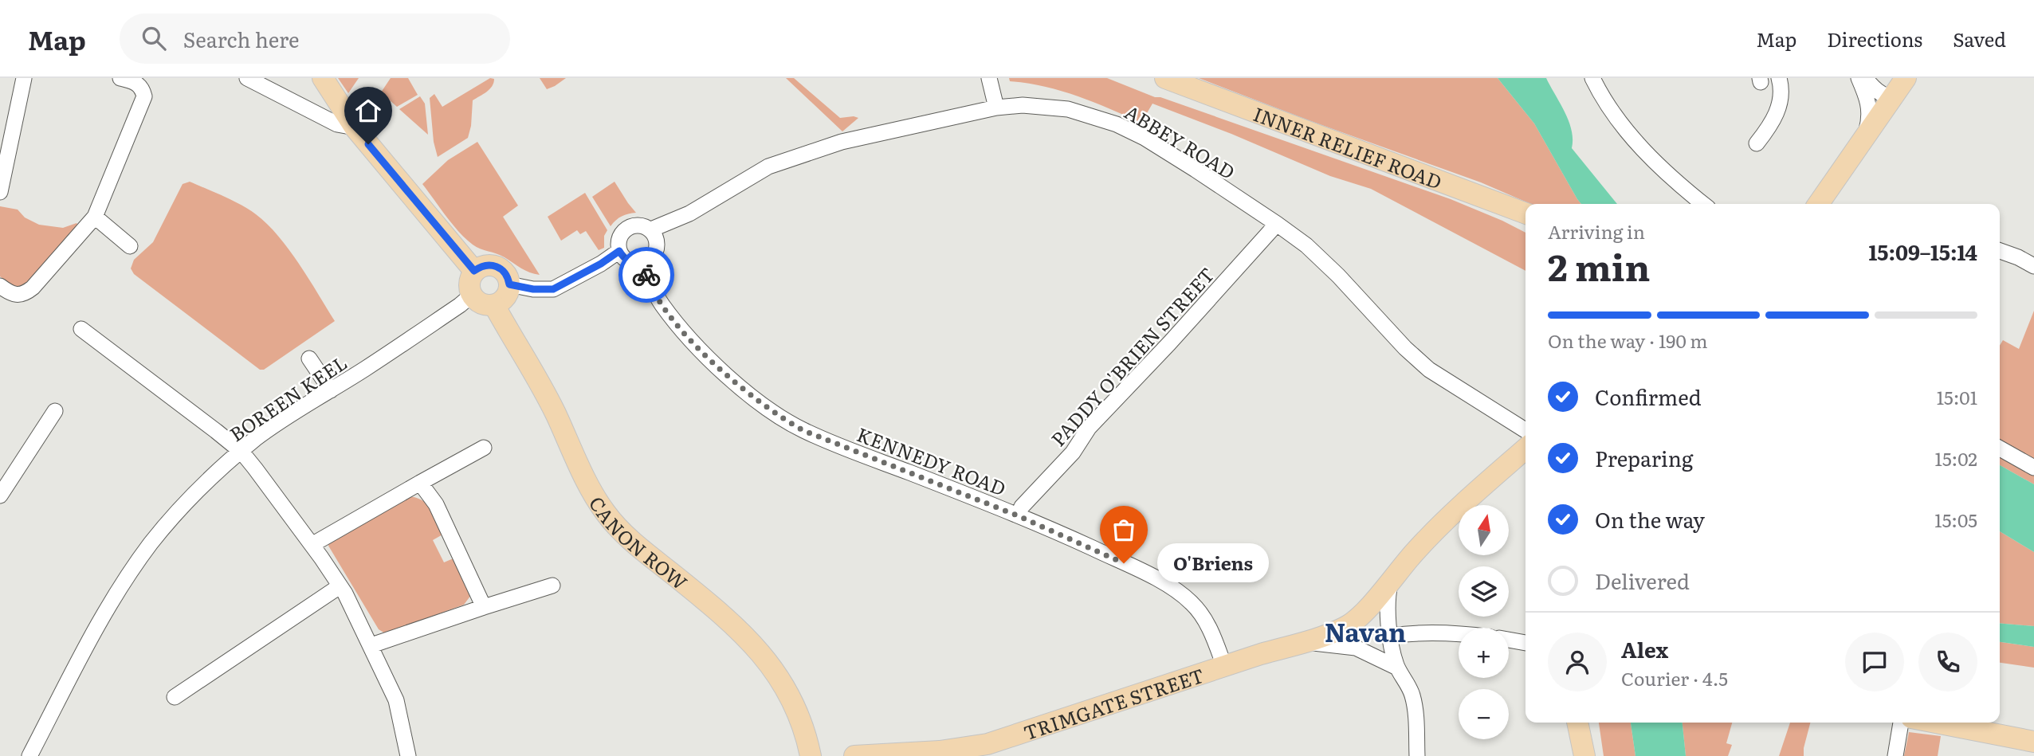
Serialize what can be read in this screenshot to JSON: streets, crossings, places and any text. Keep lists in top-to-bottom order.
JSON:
{
  "streets": {
    "main road": ["INNER RELIEF ROAD", "CANON ROW", "TRIMGATE STREET"],
    "street": [
      "ABBEY ROAD",
      "PADDY O'BRIEN STREET",
      "BOREEN KEEL",
      "KENNEDY ROAD"
    ]
  },
  "crossings": [
    ["ABBEY ROAD", "PADDY O'BRIEN STREET"],
    ["ABBEY ROAD", "KENNEDY ROAD"],
    ["PADDY O'BRIEN STREET", "KENNEDY ROAD"],
    ["BOREEN KEEL", "CANON ROW"],
    ["KENNEDY ROAD", "TRIMGATE STREET"]
  ],
  "districts": ["Navan"],
  "places": ["O'Briens"],
  "north": "top",
  "page": {
    "header": "Map",
    "search": "Search here",
    "nav": ["Map", "Directions", "Saved"],
    "heading": ["2 min", "Arriving in", "15:09–15:14"],
    "panel": ["Alex", "Courier · 4.5"],
    "bar": "On the way · 190 m",
    "list": [
      ["Confirmed", "15:01"],
      ["Preparing", "15:02"],
      ["On the way", "15:05"],
      "Delivered"
    ],
    "map_buttons": ["+", "−"],
    "bubble": "O'Briens"
  }
}
